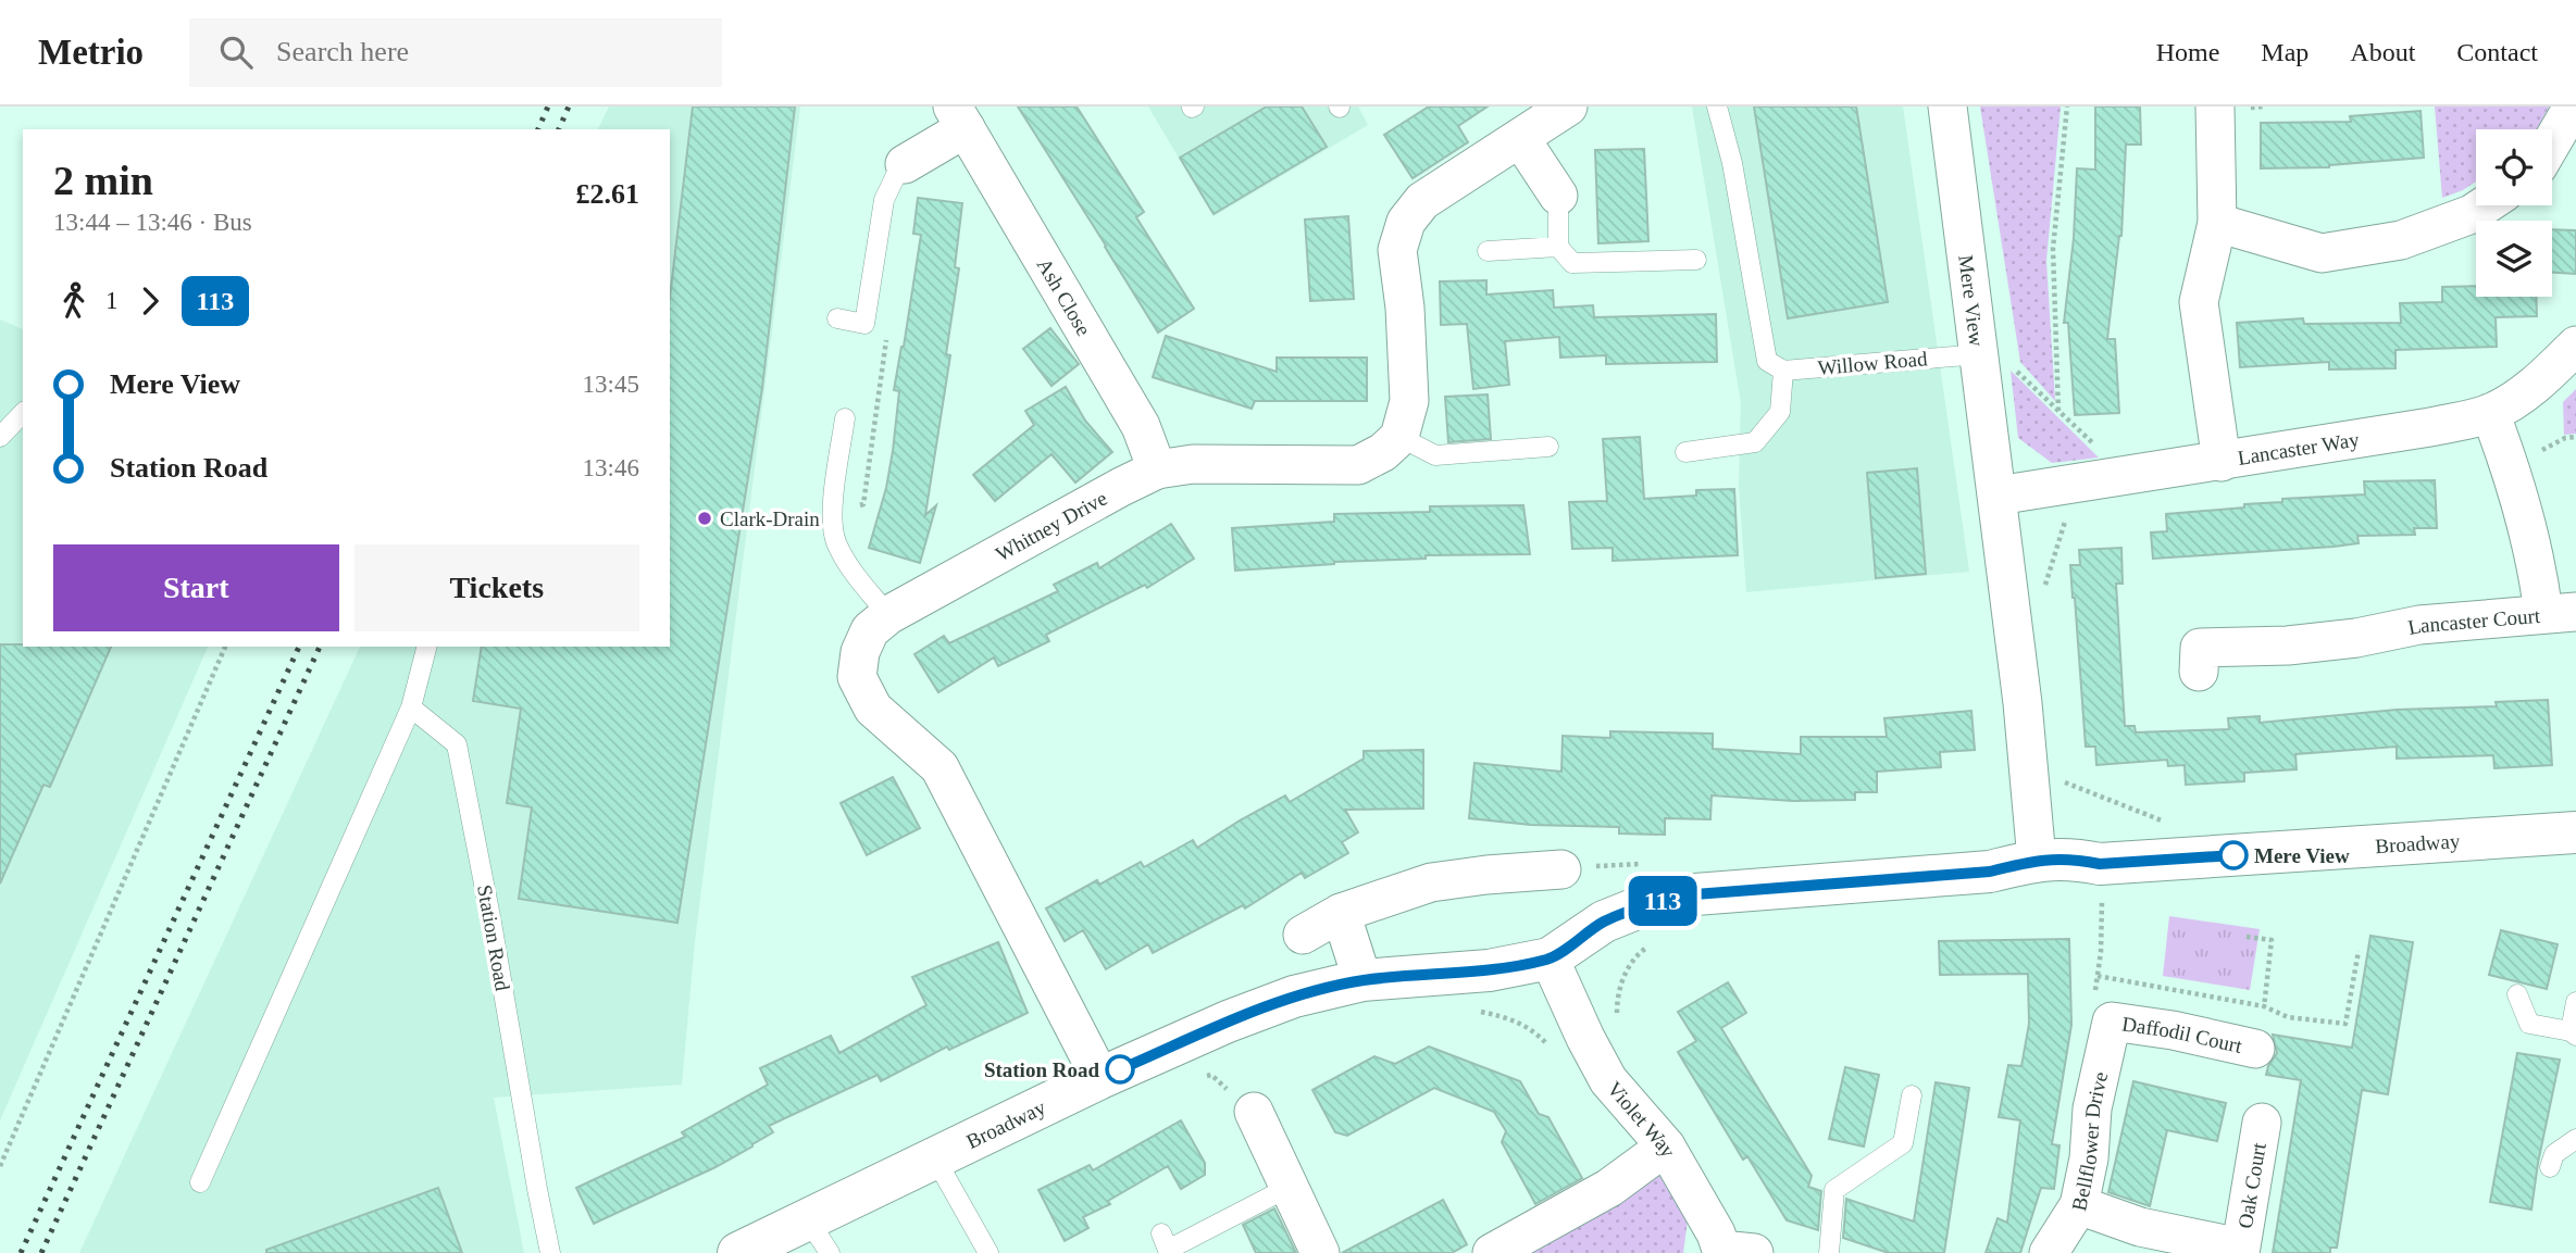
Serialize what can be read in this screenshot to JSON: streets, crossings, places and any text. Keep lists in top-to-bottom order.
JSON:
{
  "streets": {
    "main road": ["Broadway"],
    "street": [
      "Ash Close",
      "Mere View",
      "Lancaster Way",
      "Whitney Drive",
      "Lancaster Court",
      "Daffodil Court",
      "Violet Way",
      "Bellflower Drive",
      "Oak Court"
    ],
    "lane": ["Willow Road", "Station Road"]
  },
  "crossings": [
    ["Ash Close", "Whitney Drive"],
    ["Mere View", "Willow Road"],
    ["Mere View", "Lancaster Way"],
    ["Mere View", "Broadway"],
    ["Lancaster Way", "Lancaster Court"],
    ["Whitney Drive", "Broadway"],
    ["Broadway", "Violet Way"],
    ["Daffodil Court", "Bellflower Drive"],
    ["Bellflower Drive", "Oak Court"]
  ],
  "places": ["Clark-Drain", "Mere View", "Station Road"],
  "lines": ["bus line 113"],
  "page": {
    "header": "Metrio",
    "search": "Search here",
    "nav": [
      "Home",
      "Map",
      "About",
      "Contact"
    ],
    "on_map": "113",
    "heading": ["2 min", "13:44 – 13:46 · Bus", "£2.61"],
    "legs": ["1", "113"],
    "list": [
      {
        "name": "Mere View",
        "value": "13:45"
      },
      {
        "name": "Station Road",
        "value": "13:46"
      }
    ],
    "buttons": ["Start", "Tickets"]
  }
}
